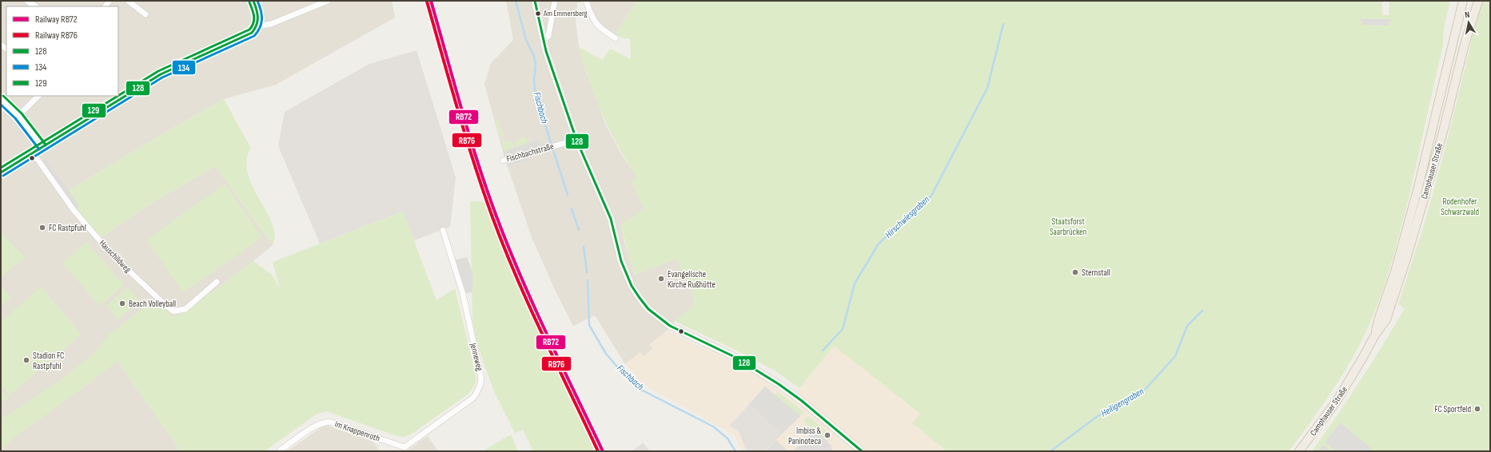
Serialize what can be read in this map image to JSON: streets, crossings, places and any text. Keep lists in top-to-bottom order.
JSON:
{
  "streets": {
    "main road": ["Camphauser Straße"],
    "street": [
      "Fischbachstraße",
      "Hauschildweg",
      "Jenneweg",
      "Im Knappenroth"
    ]
  },
  "crossings": [
    ["Jenneweg", "Im Knappenroth"]
  ],
  "water": ["Fischbach", "Hirschwiesgraben", "Heiligengraben"],
  "parks": ["Rodenhofer Schwarzwald", "Staatsforst Saarbrücken"],
  "places": [
    "Am Emmersberg",
    "FC Rastpfuhl",
    "Sternstall",
    "Evangelische Kirche Rußhütte",
    "Beach Volleyball",
    "Stadion FC Rastpfuhl",
    "FC Sportfeld",
    "Imbiss & Paninoteca"
  ],
  "lines": [
    "rail line RB72",
    "transit line 128",
    "transit line 134",
    "rail line RB76",
    "transit line 129"
  ],
  "legend": [
    "Railway RB72",
    "Railway RB76",
    "128",
    "134",
    "129"
  ],
  "north": "top"
}
